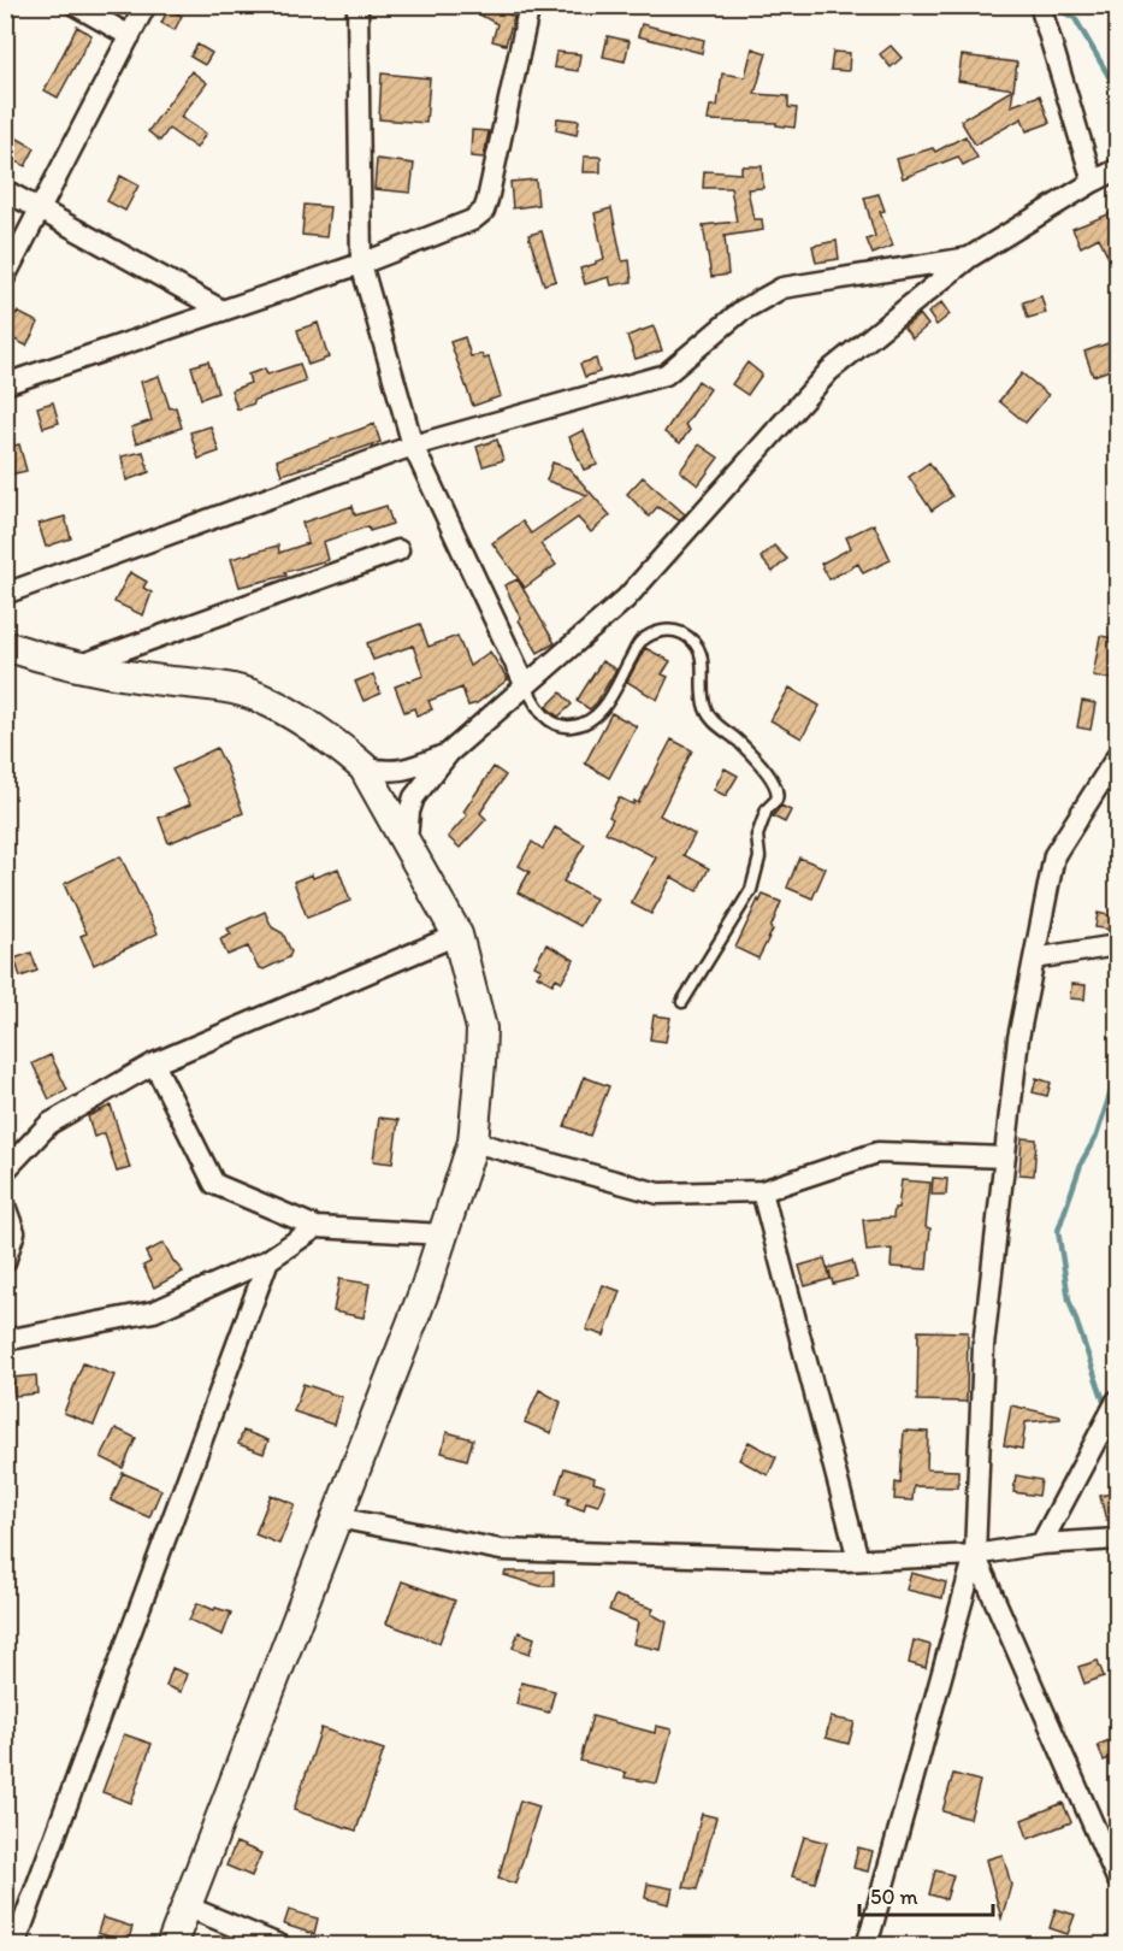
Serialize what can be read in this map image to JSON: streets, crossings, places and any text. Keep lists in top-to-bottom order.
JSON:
{
  "scale_bar": "50 m"
}
